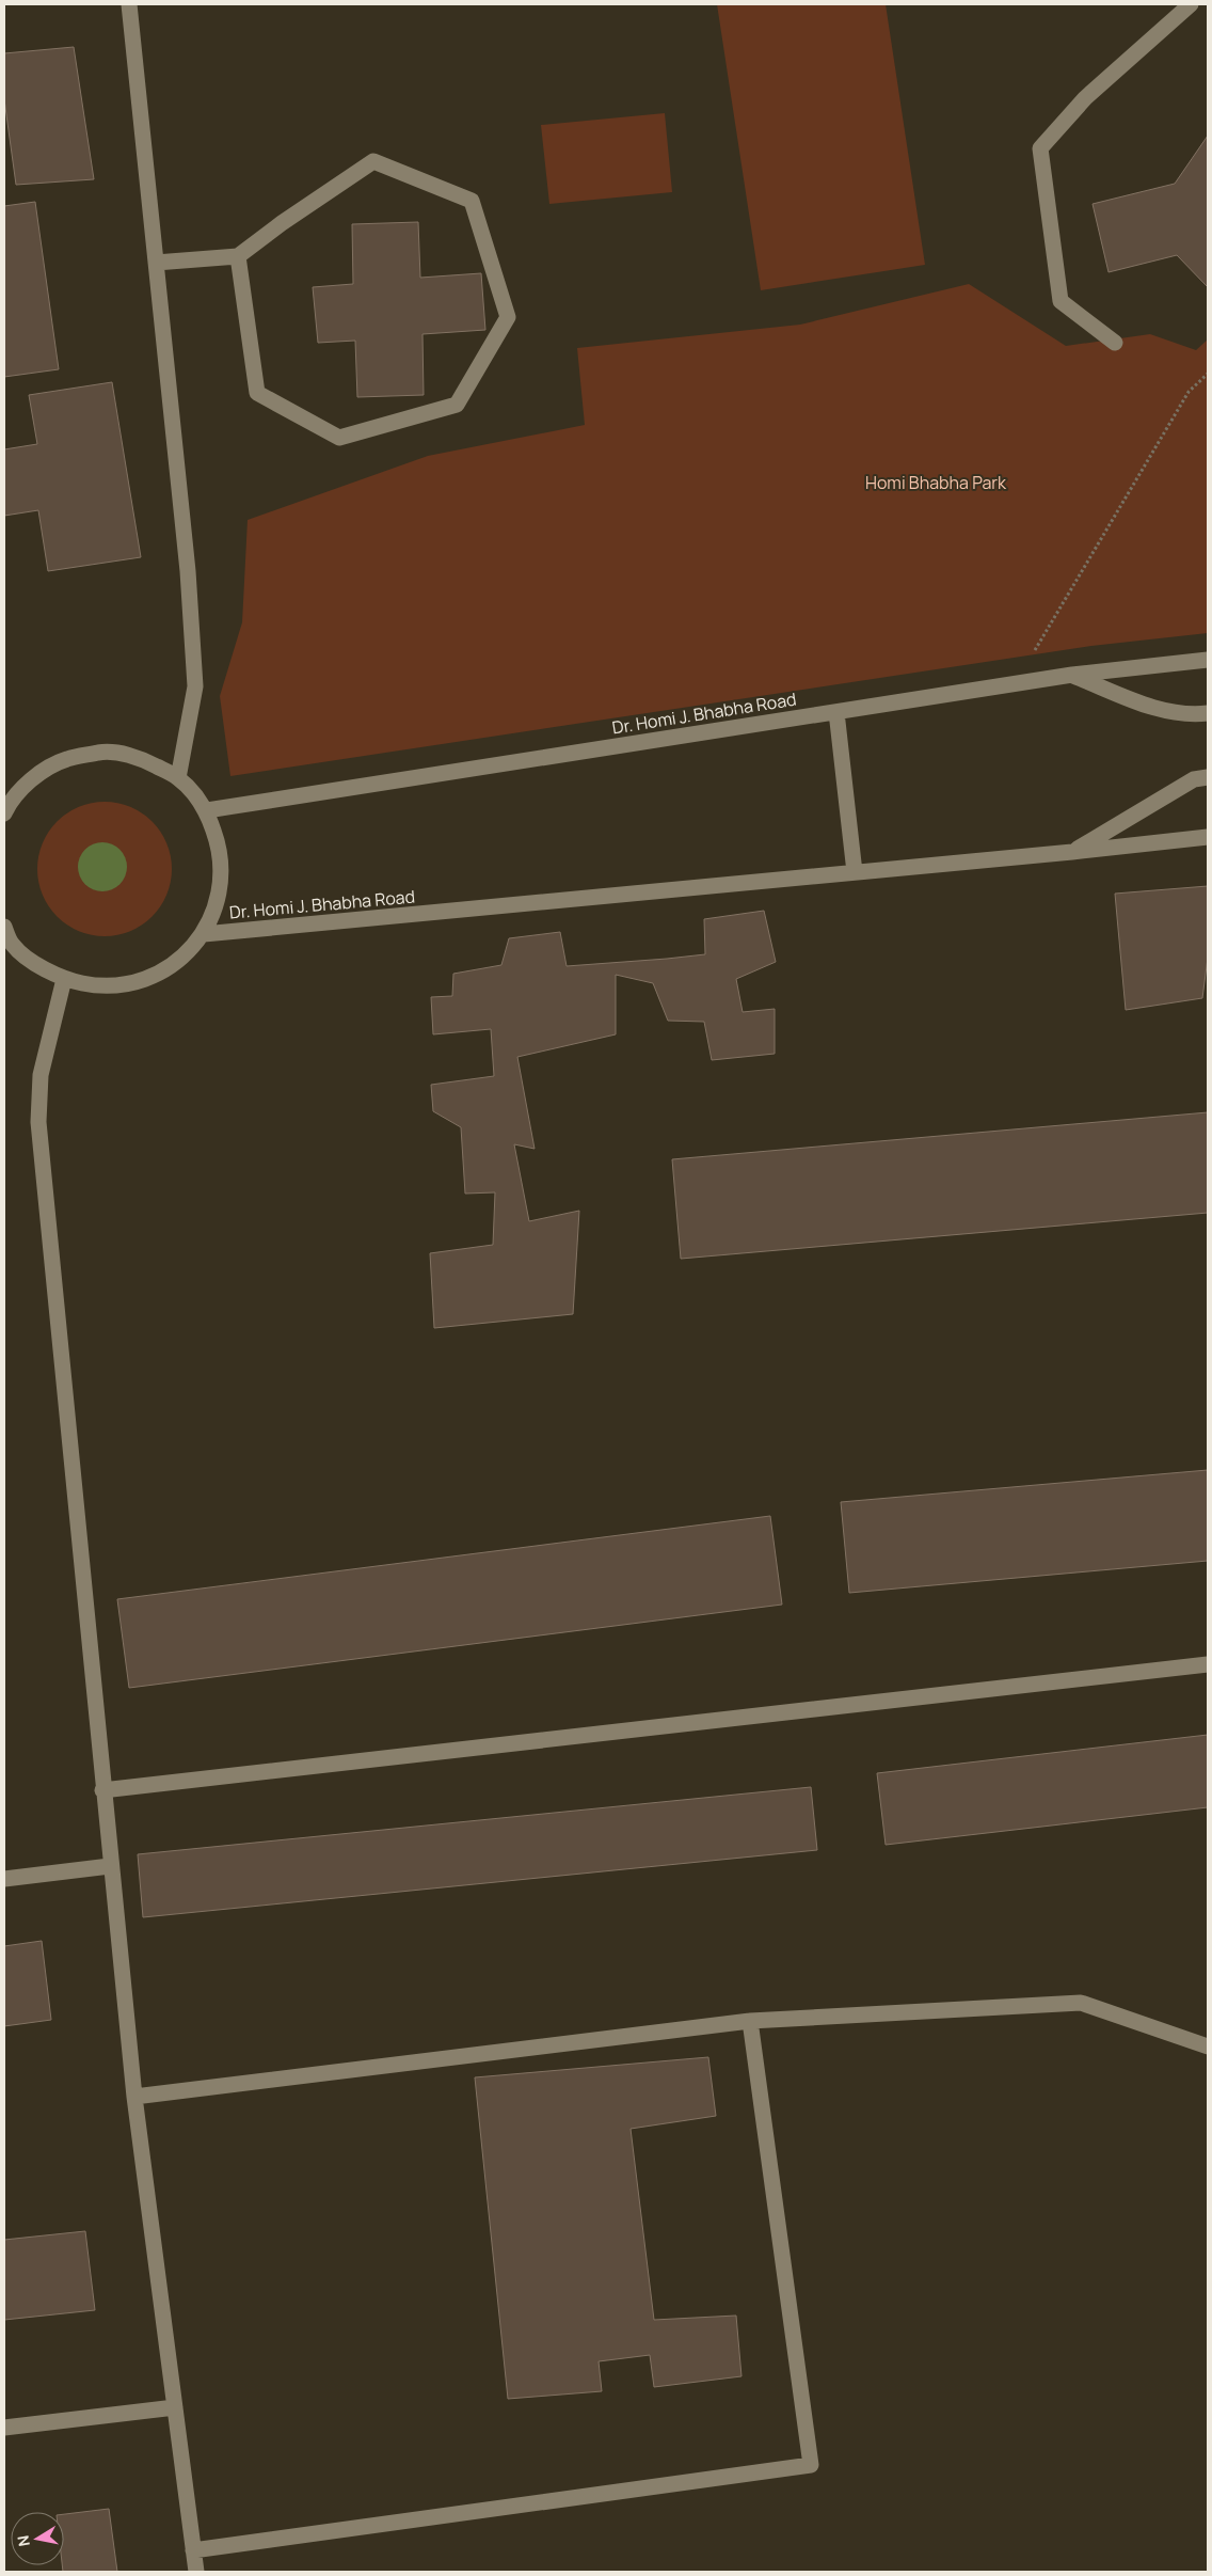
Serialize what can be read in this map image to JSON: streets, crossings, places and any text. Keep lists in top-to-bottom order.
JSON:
{
  "streets": {
    "street": ["Dr. Homi J. Bhabha Road"]
  },
  "parks": ["Homi Bhabha Park"],
  "north": "left"
}
